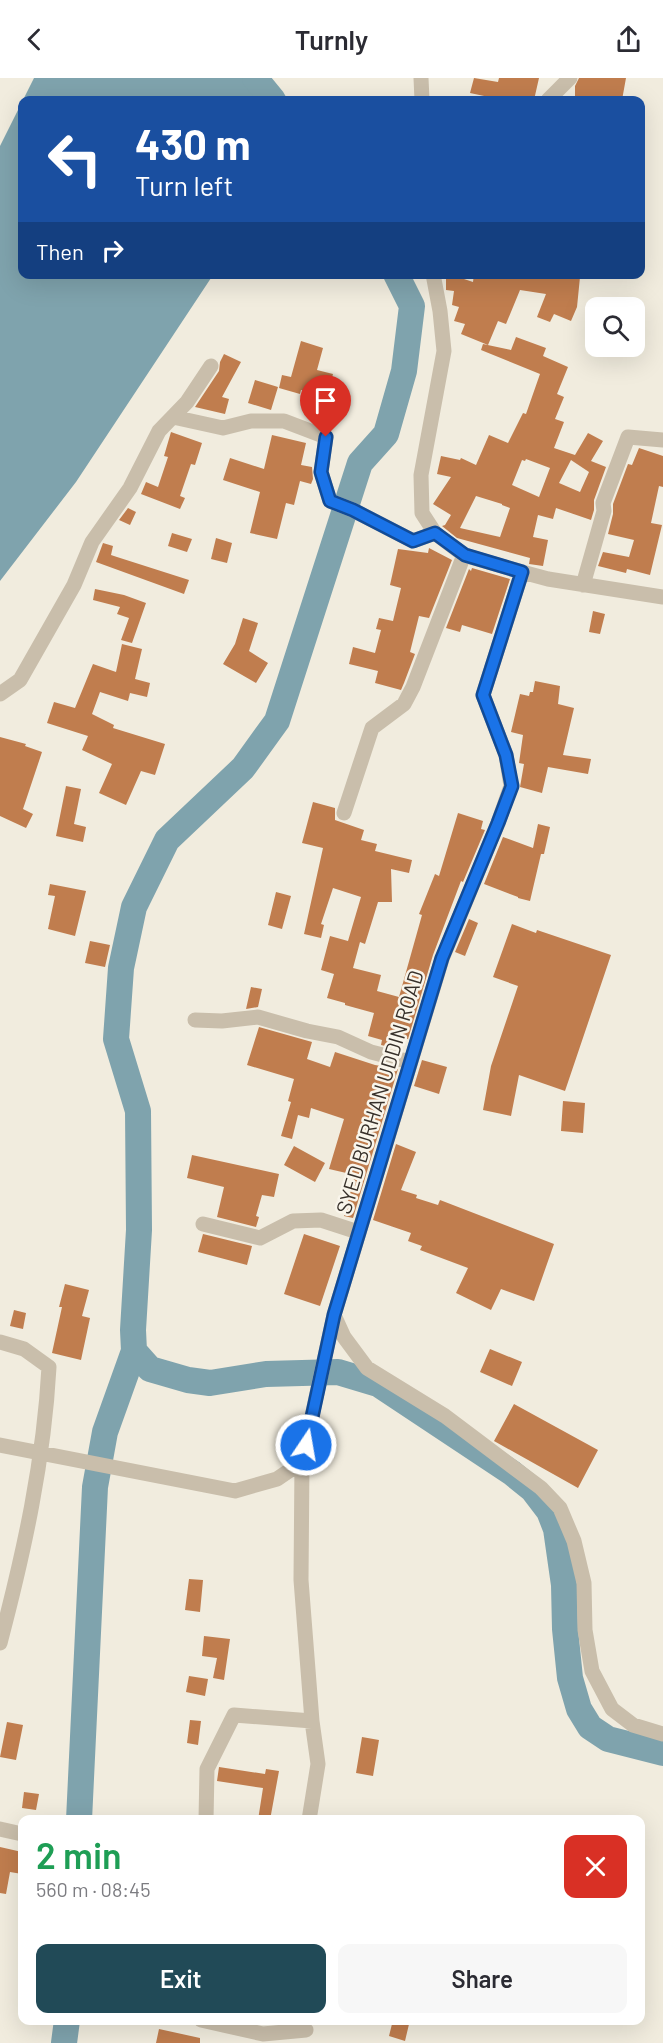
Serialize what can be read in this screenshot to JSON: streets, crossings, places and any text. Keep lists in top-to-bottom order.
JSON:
{
  "streets": {
    "street": ["SYED BURHAN UDDIN ROAD"]
  },
  "page": {
    "header": "Turnly",
    "turn": ["430 m", "Turn left"],
    "then": "Then",
    "heading": ["2 min", "560 m · 08:45"],
    "buttons": ["Exit", "Share"]
  }
}
